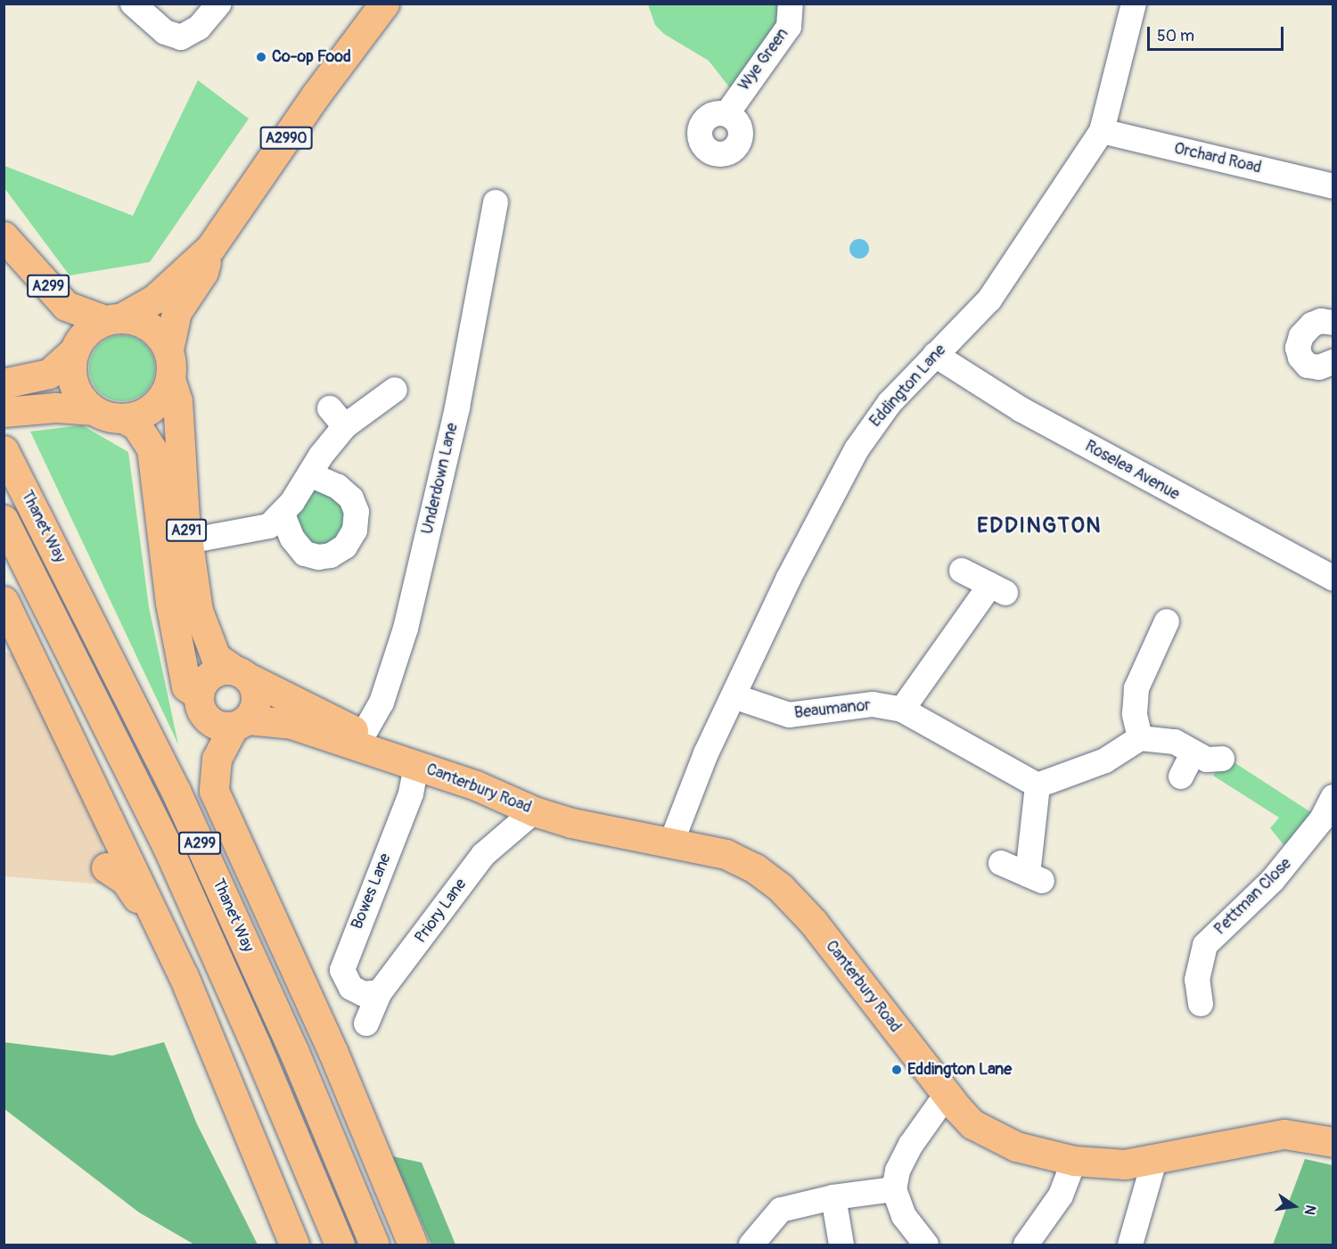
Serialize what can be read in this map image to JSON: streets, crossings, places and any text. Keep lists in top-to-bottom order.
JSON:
{
  "streets": {
    "main road": [
      "A2990",
      "A299",
      "Thanet Way",
      "A291",
      "Canterbury Road"
    ],
    "street": [
      "Wye Green",
      "Orchard Road",
      "Eddington Lane",
      "Roselea Avenue",
      "Underdown Lane",
      "Beaumanor",
      "Bowes Lane",
      "Pettman Close",
      "Priory Lane"
    ]
  },
  "crossings": [
    ["A2990", "A299"],
    ["A2990", "A291"],
    ["Orchard Road", "Eddington Lane"],
    ["A299", "A291"],
    ["A299", "Canterbury Road"],
    ["Eddington Lane", "Roselea Avenue"],
    ["Eddington Lane", "Beaumanor"],
    ["Eddington Lane", "Canterbury Road"],
    ["Underdown Lane", "Canterbury Road"],
    ["A291", "Canterbury Road"],
    ["Canterbury Road", "Bowes Lane"],
    ["Canterbury Road", "Priory Lane"],
    ["Bowes Lane", "Priory Lane"]
  ],
  "districts": ["EDDINGTON"],
  "places": ["Co-op Food", "Eddington Lane"],
  "scale_bar": "50 m",
  "north": "right"
}
